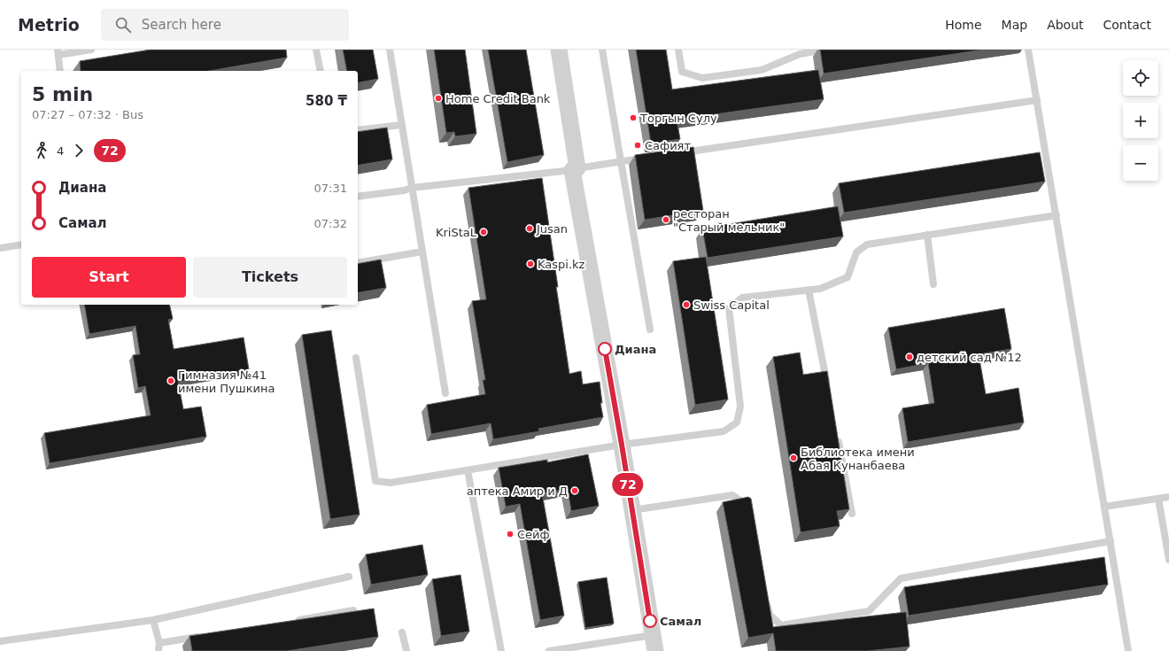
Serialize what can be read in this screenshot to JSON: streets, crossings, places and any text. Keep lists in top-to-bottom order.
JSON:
{
  "places": [
    "Home Credit Bank",
    "Торгын Сулу",
    "Сафият",
    "ресторан \"Старый мельник\"",
    "Jusan",
    "KriStaL",
    "Kaspi.kz",
    "Swiss Capital",
    "Диана",
    "детский сад №12",
    "Гимназия №41 имени Пушкина",
    "Библиотека имени Абая Кунанбаева",
    "аптека Амир и Д",
    "Сейф",
    "Самал"
  ],
  "lines": ["bus line 72"],
  "page": {
    "header": "Metrio",
    "search": "Search here",
    "nav": [
      "Home",
      "Map",
      "About",
      "Contact"
    ],
    "on_map": "72",
    "map_buttons": ["+", "−"],
    "heading": ["5 min", "07:27 – 07:32 · Bus", "580 ₸"],
    "legs": ["4", "72"],
    "list": [
      {
        "name": "Диана",
        "value": "07:31"
      },
      {
        "name": "Самал",
        "value": "07:32"
      }
    ],
    "buttons": ["Start", "Tickets"]
  }
}
